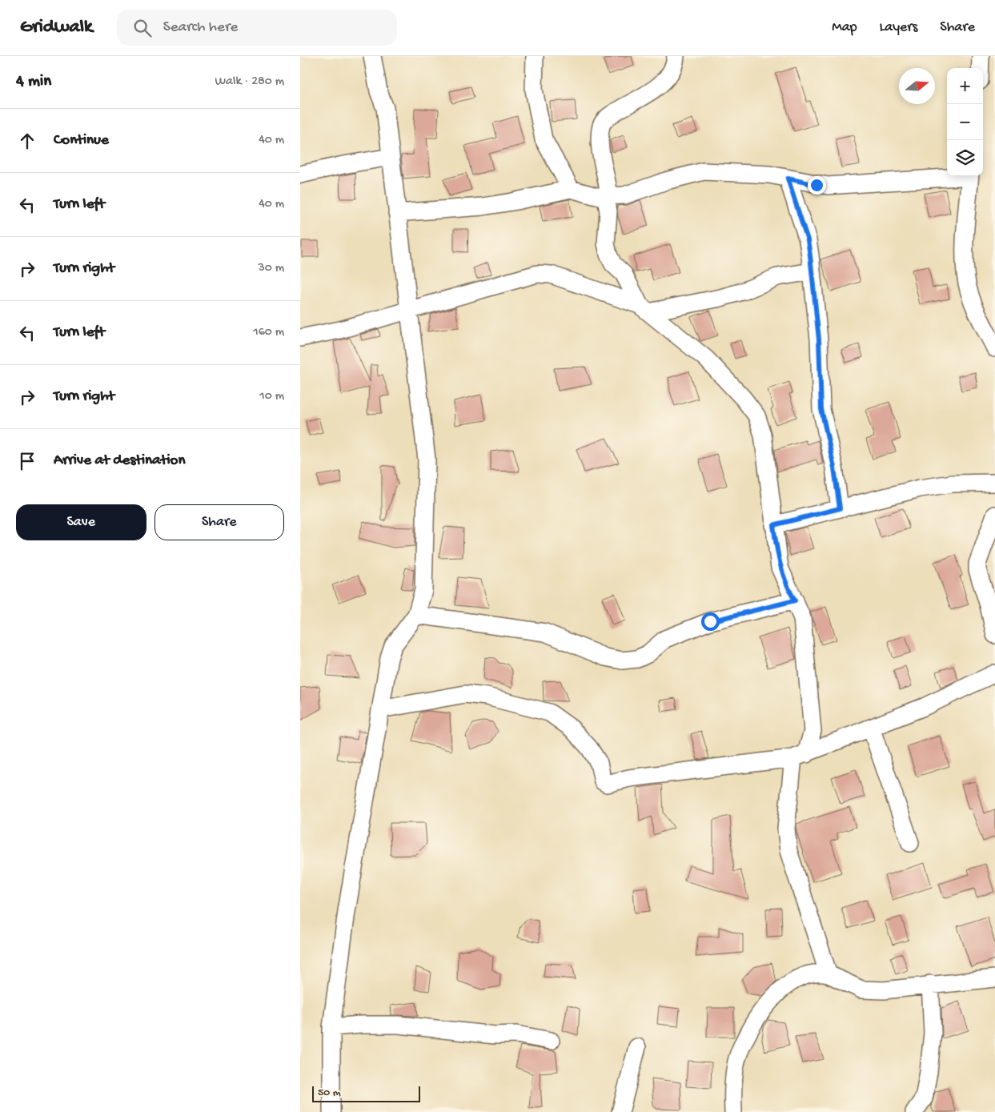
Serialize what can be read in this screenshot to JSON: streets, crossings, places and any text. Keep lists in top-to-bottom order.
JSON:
{
  "scale_bar": "50 m",
  "north": "right",
  "page": {
    "header": "Gridwalk",
    "search": "Search here",
    "nav": ["Map", "Layers", "Share"],
    "heading": ["4 min", "Walk · 280 m"],
    "map_buttons": ["+", "−"],
    "list": [
      ["Continue", "40 m"],
      ["Turn left", "40 m"],
      ["Turn right", "30 m"],
      ["Turn left", "160 m"],
      ["Turn right", "10 m"],
      "Arrive at destination"
    ],
    "buttons": ["Save", "Share"],
    "scale": "50 m"
  }
}
